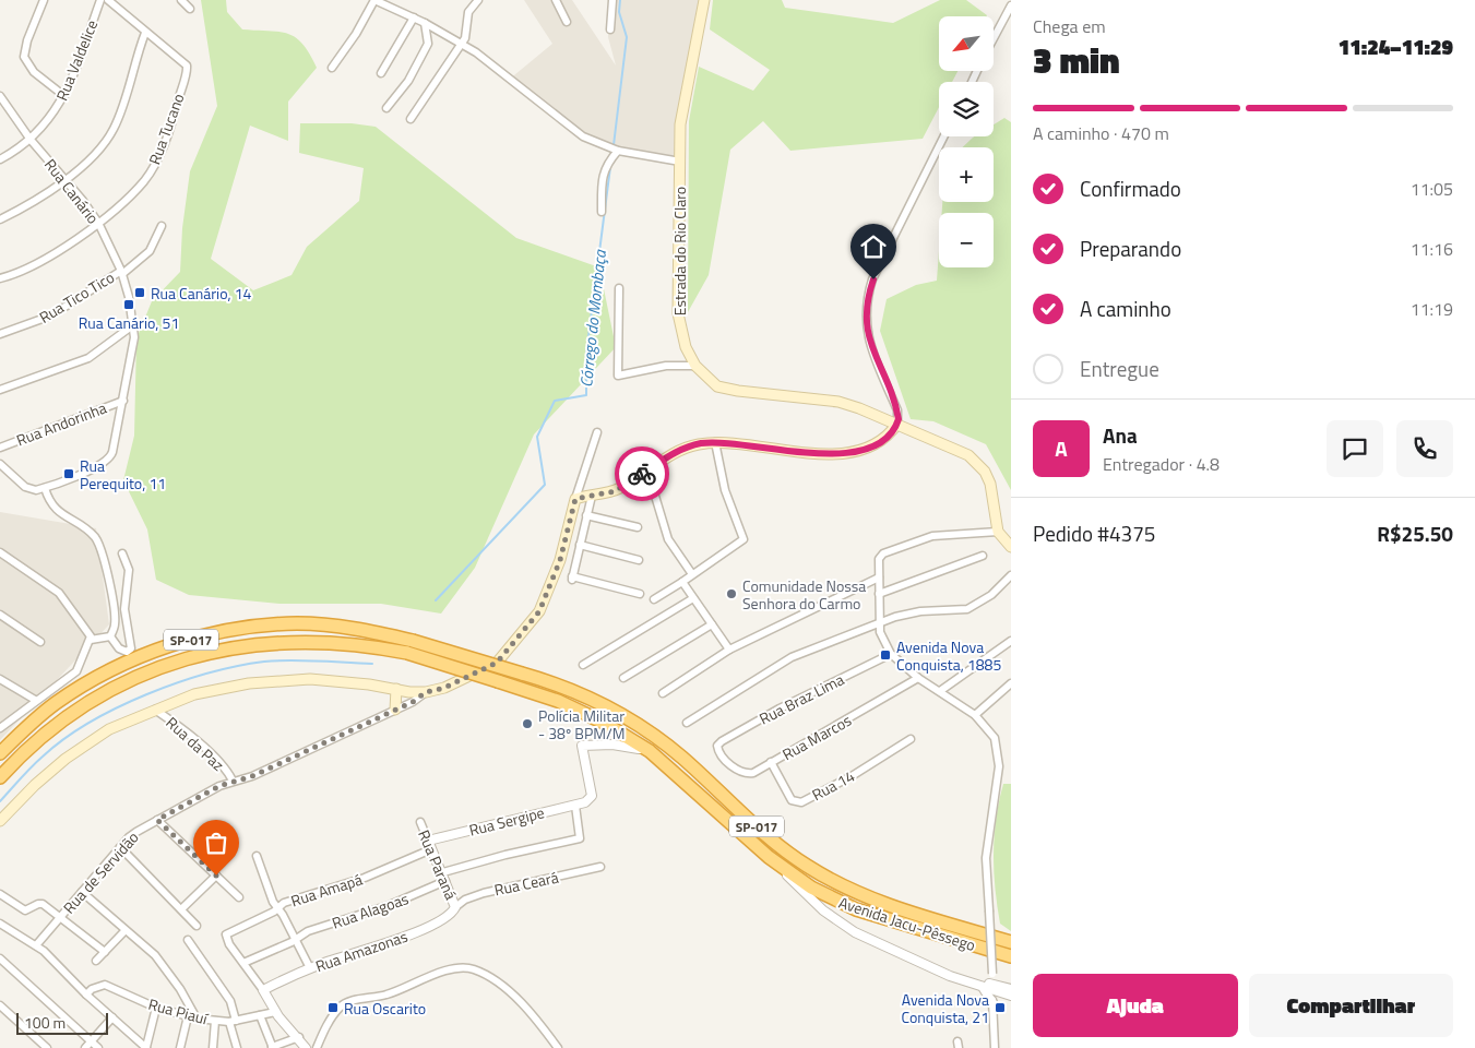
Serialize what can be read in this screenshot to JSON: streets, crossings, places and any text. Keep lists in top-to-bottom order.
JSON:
{
  "streets": {
    "highway": ["SP-017", "Avenida Jacu-Pêssego"],
    "main road": ["Estrada do Rio Claro", "Rua de Servidão"],
    "street": [
      "Rua Valdelice",
      "Rua Tucano",
      "Rua Canário",
      "Rua Tico Tico",
      "Rua Andorinha",
      "Rua Braz Lima",
      "Rua Marcos",
      "Rua da Paz",
      "Rua 14",
      "Rua Sergipe",
      "Rua Paraná",
      "Rua Ceará",
      "Rua Amapá",
      "Rua Alagoas",
      "Rua Amazonas",
      "Rua Piauí"
    ]
  },
  "crossings": [
    ["Rua Valdelice", "Rua Canário"],
    ["Rua Tucano", "Rua Canário"],
    ["Rua Canário", "Rua Tico Tico"],
    ["Rua Canário", "Rua Andorinha"],
    ["Rua Braz Lima", "Rua Marcos"],
    ["Rua Marcos", "Rua 14"],
    ["Rua da Paz", "Rua de Servidão"],
    ["Rua Sergipe", "Rua Paraná"],
    ["Rua Sergipe", "Rua Amapá"],
    ["Rua Sergipe", "Rua Alagoas"],
    ["Rua Paraná", "Rua Ceará"],
    ["Rua Paraná", "Rua Amapá"],
    ["Rua Paraná", "Rua Alagoas"],
    ["Rua Paraná", "Rua Amazonas"],
    ["Rua Ceará", "Rua Amazonas"],
    ["Rua Amapá", "Rua Alagoas"]
  ],
  "water": ["Córrego do Mombaça"],
  "places": {
    "transit": [
      "Rua Canário, 14",
      "Rua Canário, 51",
      "Rua Perequito, 11",
      "Avenida Nova Conquista, 1885",
      "Rua Oscarito",
      "Avenida Nova Conquista, 21"
    ],
    "other": ["Comunidade Nossa Senhora do Carmo", "Polícia Militar - 38º BPM/M"]
  },
  "scale_bar": "100 m",
  "north": "bottom left",
  "page": {
    "heading": ["3 min", "Chega em", "11:24–11:29"],
    "panel": [
      "Ana",
      "Entregador · 4.8",
      "Pedido #4375",
      "R$25.50"
    ],
    "map_buttons": ["+", "−"],
    "bar": "A caminho · 470 m",
    "list": [
      ["Confirmado", "11:05"],
      ["Preparando", "11:16"],
      ["A caminho", "11:19"],
      "Entregue"
    ],
    "round": "A",
    "buttons": ["Ajuda", "Compartilhar"],
    "scale": "100 m"
  }
}
